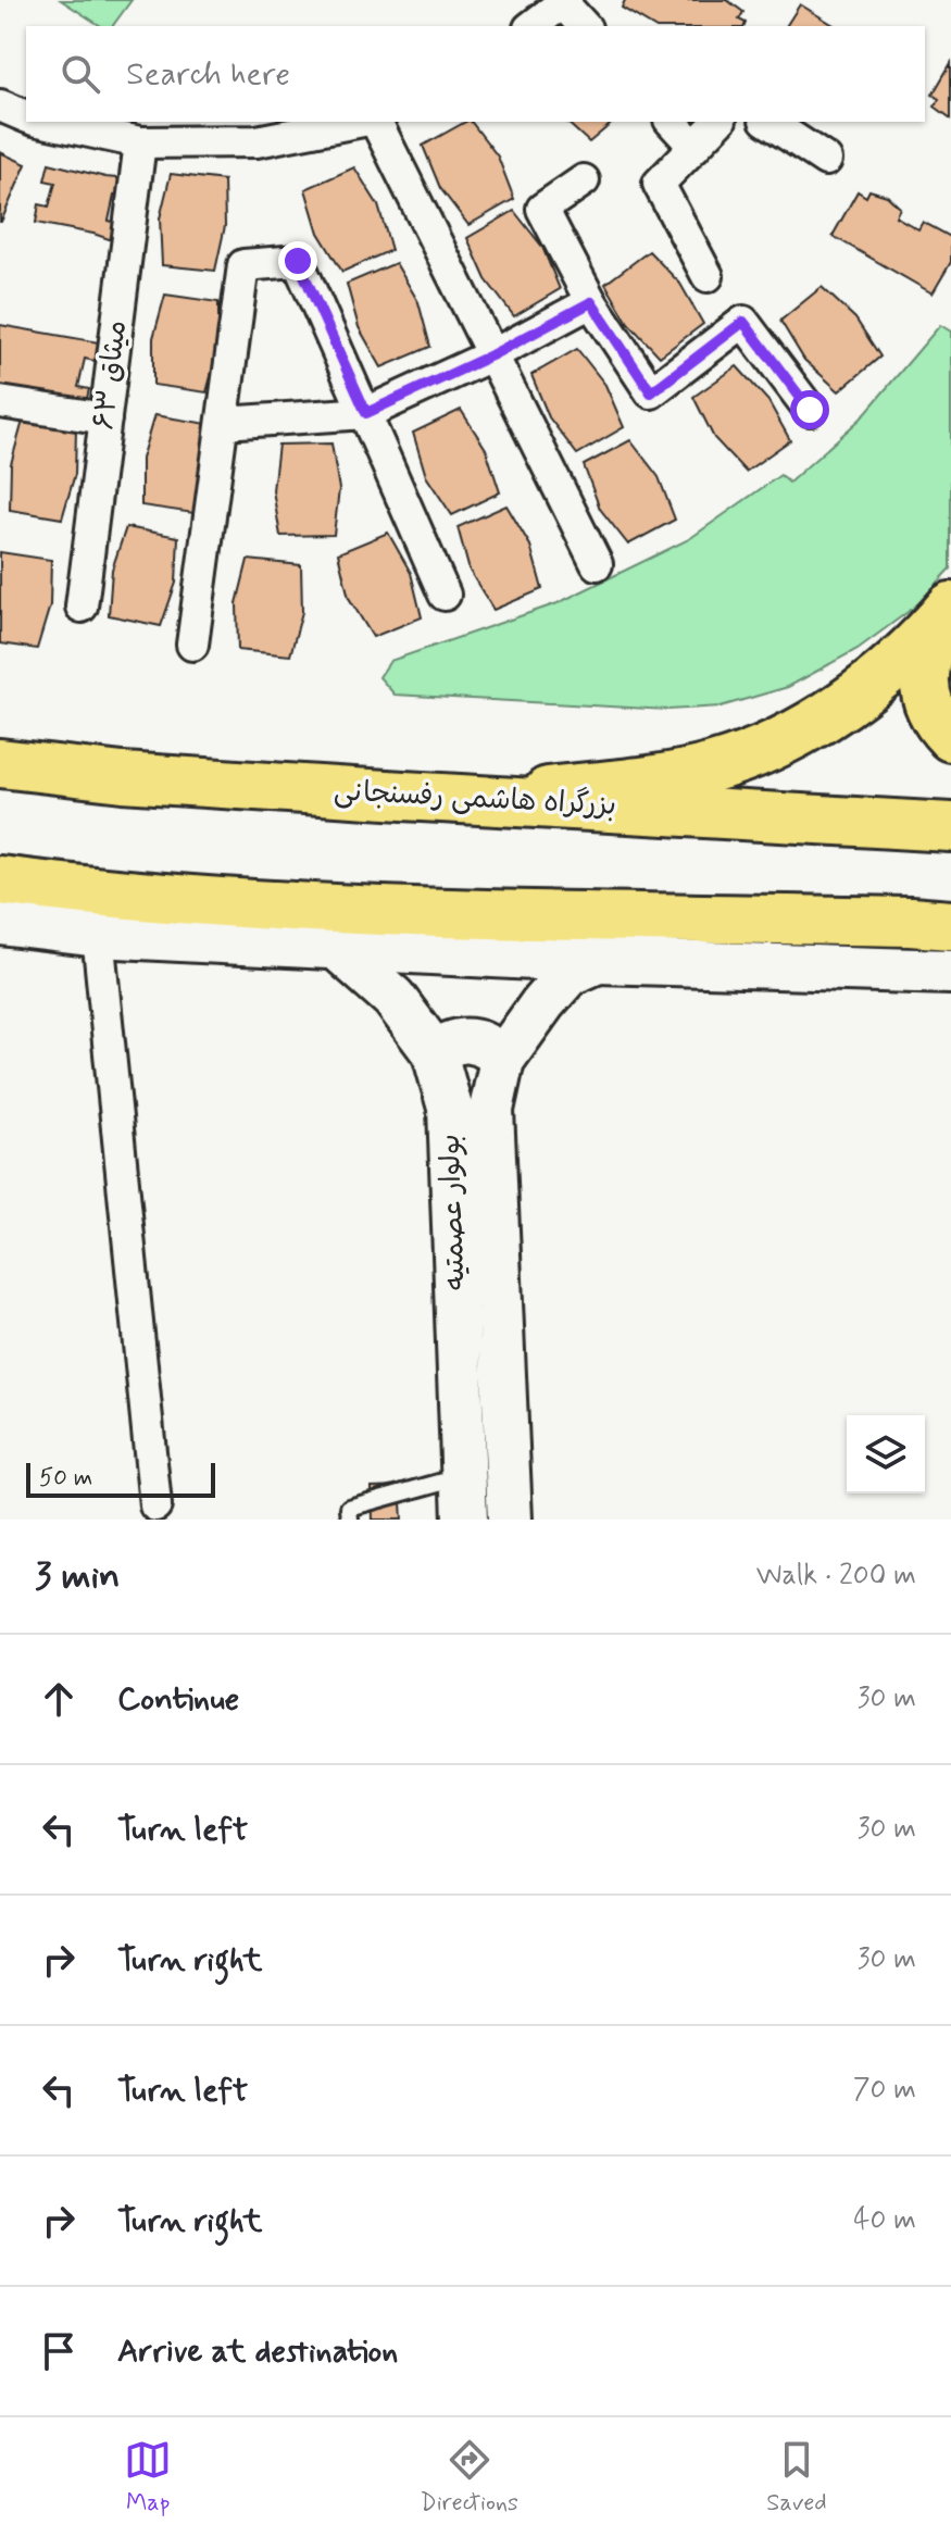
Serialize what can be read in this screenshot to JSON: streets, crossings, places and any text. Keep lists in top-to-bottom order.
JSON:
{
  "streets": {
    "main road": ["بزرگراه هاشمی رفسنجانی"],
    "street": ["میثاق ۶۳", "بولوار عصمتیه"]
  },
  "scale_bar": "50 m",
  "page": {
    "search": "Search here",
    "scale": "50 m",
    "heading": ["3 min", "Walk · 200 m"],
    "list": [
      ["Continue", "30 m"],
      ["Turn left", "30 m"],
      ["Turn right", "30 m"],
      ["Turn left", "70 m"],
      ["Turn right", "40 m"],
      "Arrive at destination"
    ],
    "nav": ["Map", "Directions", "Saved"]
  }
}
